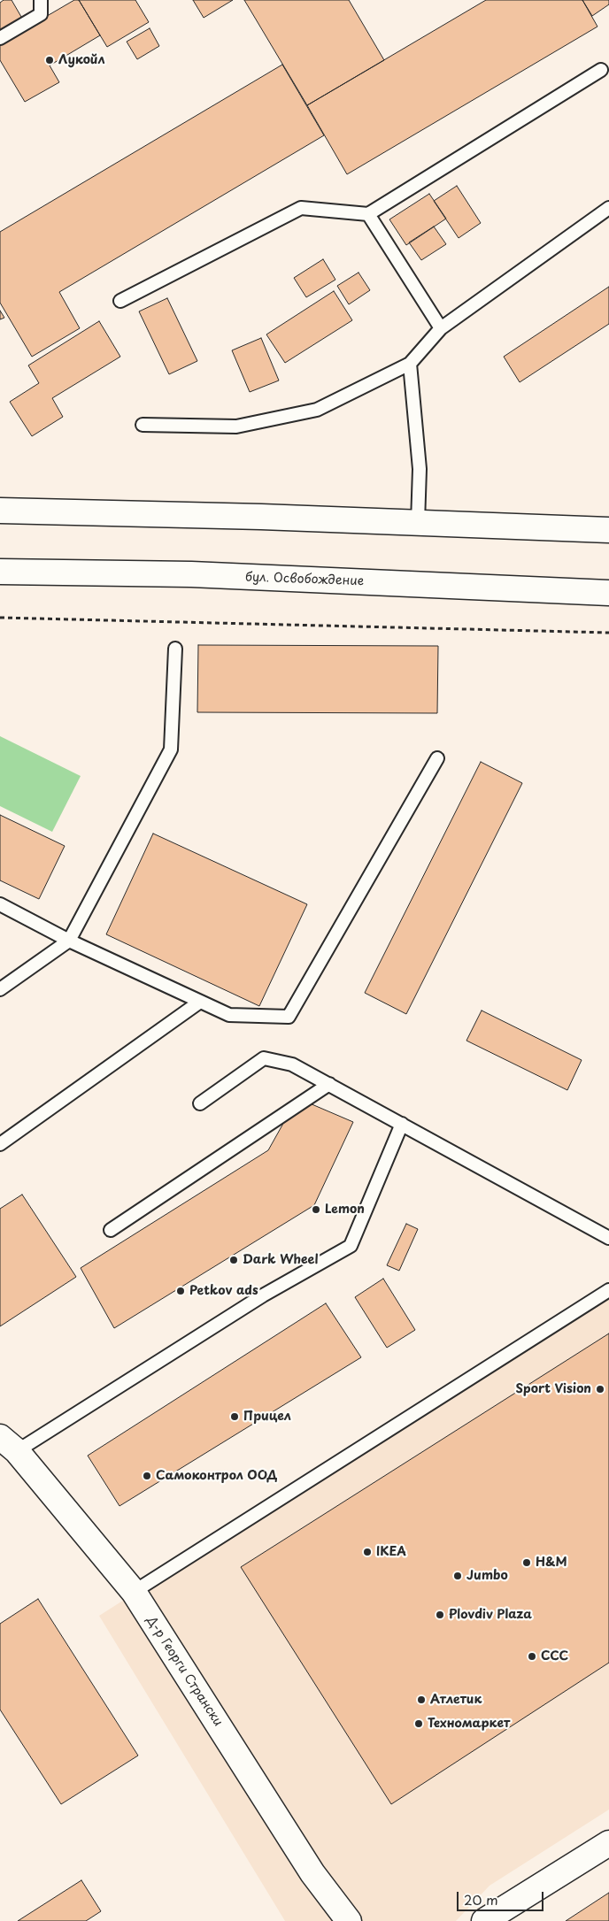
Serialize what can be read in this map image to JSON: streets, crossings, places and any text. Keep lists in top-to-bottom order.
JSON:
{
  "streets": {
    "main road": ["бул. Освобождение", "Д-р Георги Странски"]
  },
  "places": [
    "Лукойл",
    "Lemon",
    "Dark Wheel",
    "Petkov ads",
    "Sport Vision",
    "Прицел",
    "Самоконтрол ООД",
    "IKEA",
    "H&M",
    "Jumbo",
    "Plovdiv Plaza",
    "CCC",
    "Атлетик",
    "Техномаркет"
  ],
  "scale_bar": "20 m"
}
